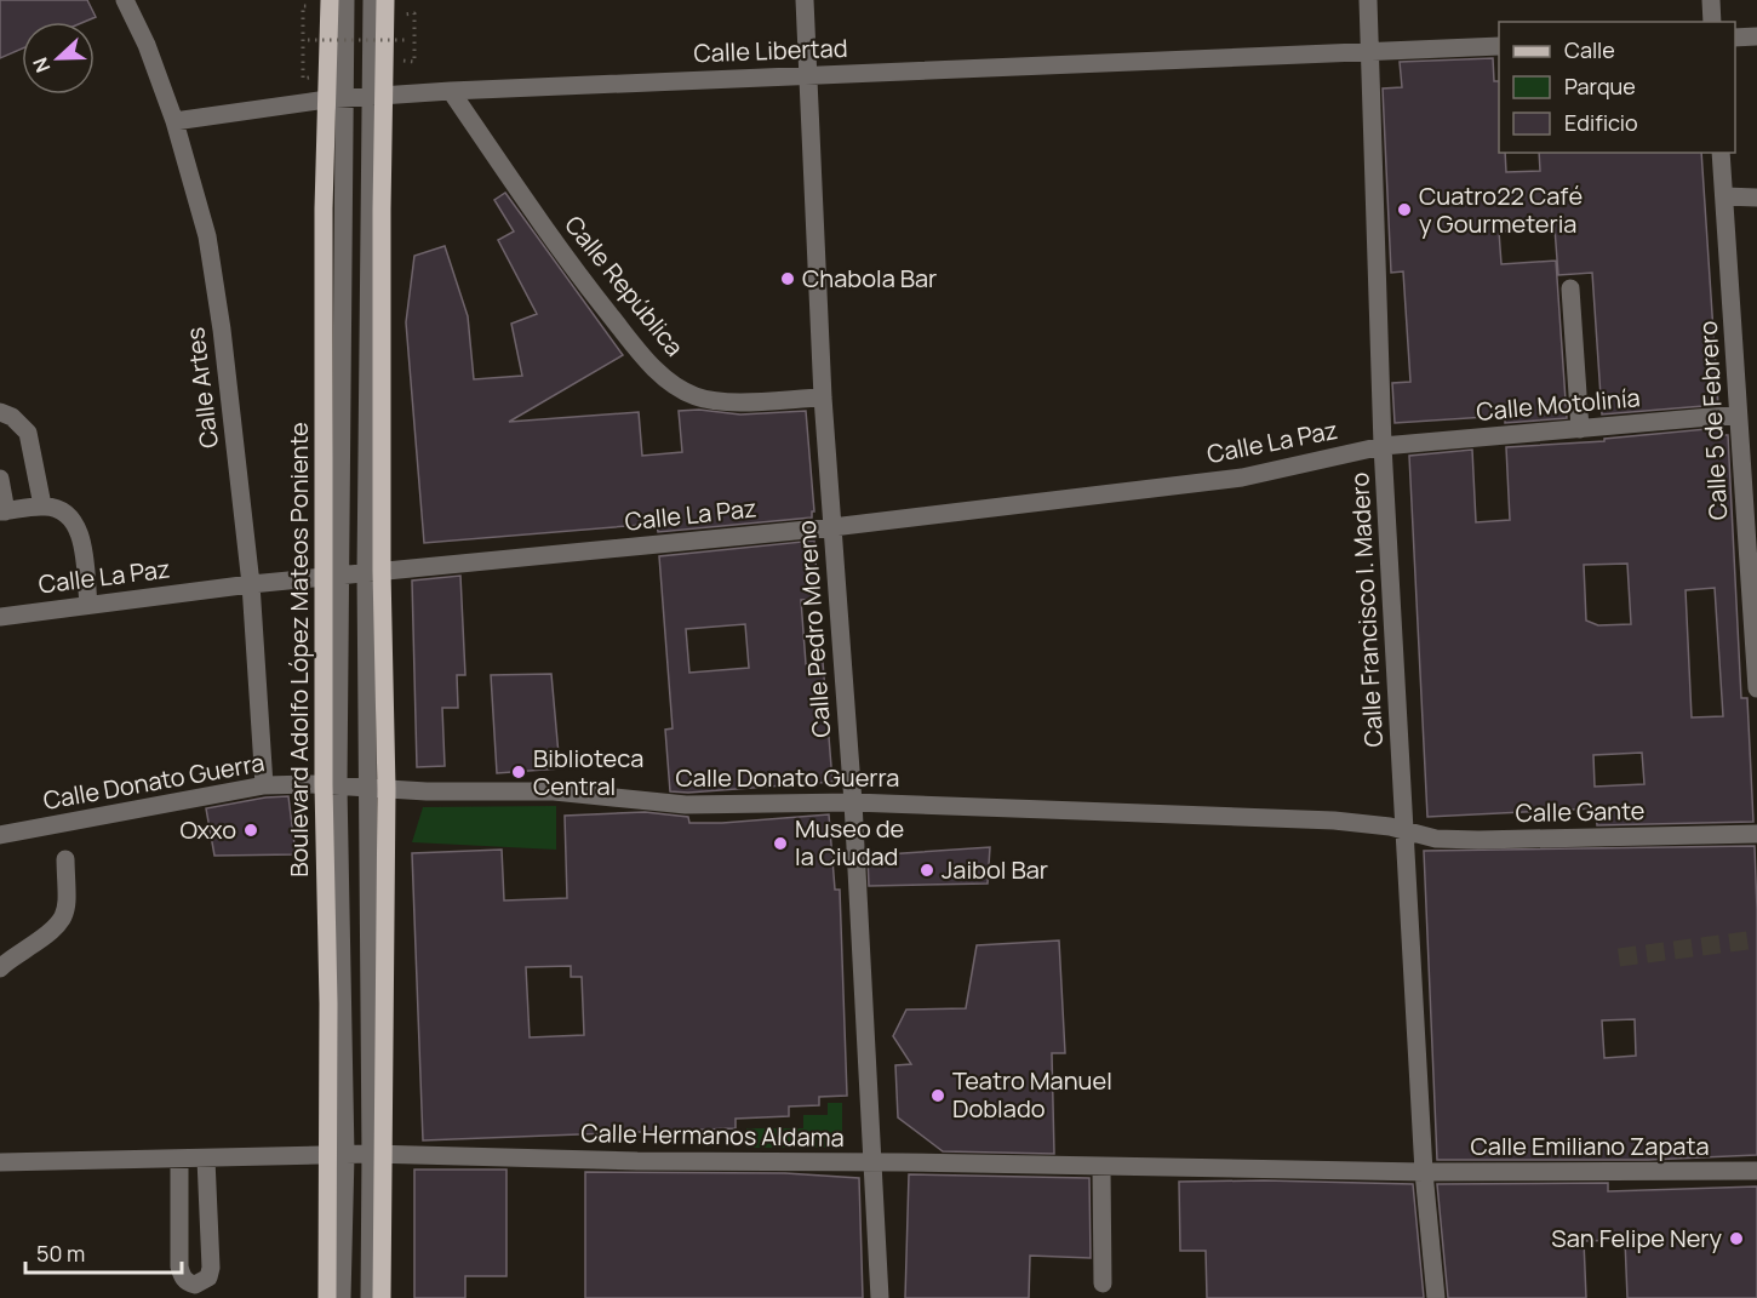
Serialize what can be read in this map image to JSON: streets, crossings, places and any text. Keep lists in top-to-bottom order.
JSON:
{
  "streets": {
    "main road": ["Boulevard Adolfo López Mateos Poniente"],
    "street": [
      "Calle Libertad",
      "Calle República",
      "Calle Artes",
      "Calle Motolinía",
      "Calle 5 de Febrero",
      "Calle La Paz",
      "Calle Francisco I. Madero",
      "Calle Pedro Moreno",
      "Calle Donato Guerra",
      "Calle Gante",
      "Calle Hermanos Aldama",
      "Calle Emiliano Zapata"
    ]
  },
  "crossings": [
    ["Calle Libertad", "Calle República"],
    ["Calle Libertad", "Calle Artes"],
    ["Calle Libertad", "Calle Francisco I. Madero"],
    ["Calle Libertad", "Calle Pedro Moreno"],
    ["Calle Libertad", "Boulevard Adolfo López Mateos Poniente"],
    ["Calle República", "Calle Pedro Moreno"],
    ["Calle Artes", "Calle La Paz"],
    ["Calle Artes", "Calle Donato Guerra"],
    ["Calle Motolinía", "Calle 5 de Febrero"],
    ["Calle Motolinía", "Calle La Paz"],
    ["Calle Motolinía", "Calle Francisco I. Madero"],
    ["Calle La Paz", "Calle Francisco I. Madero"],
    ["Calle La Paz", "Calle Pedro Moreno"],
    ["Calle La Paz", "Boulevard Adolfo López Mateos Poniente"],
    ["Calle Francisco I. Madero", "Calle Donato Guerra"],
    ["Calle Francisco I. Madero", "Calle Gante"],
    ["Calle Francisco I. Madero", "Calle Hermanos Aldama"],
    ["Calle Francisco I. Madero", "Calle Emiliano Zapata"],
    ["Calle Pedro Moreno", "Calle Donato Guerra"],
    ["Calle Pedro Moreno", "Calle Hermanos Aldama"],
    ["Boulevard Adolfo López Mateos Poniente", "Calle Donato Guerra"],
    ["Boulevard Adolfo López Mateos Poniente", "Calle Hermanos Aldama"],
    ["Calle Donato Guerra", "Calle Gante"],
    ["Calle Hermanos Aldama", "Calle Emiliano Zapata"]
  ],
  "places": [
    "Cuatro22 Café y Gourmeteria",
    "Chabola Bar",
    "Biblioteca Central",
    "Oxxo",
    "Museo de la Ciudad",
    "Jaibol Bar",
    "Teatro Manuel Doblado",
    "San Felipe Nery"
  ],
  "legend": ["Calle", "Parque", "Edificio"],
  "scale_bar": "50 m",
  "north": "left"
}
